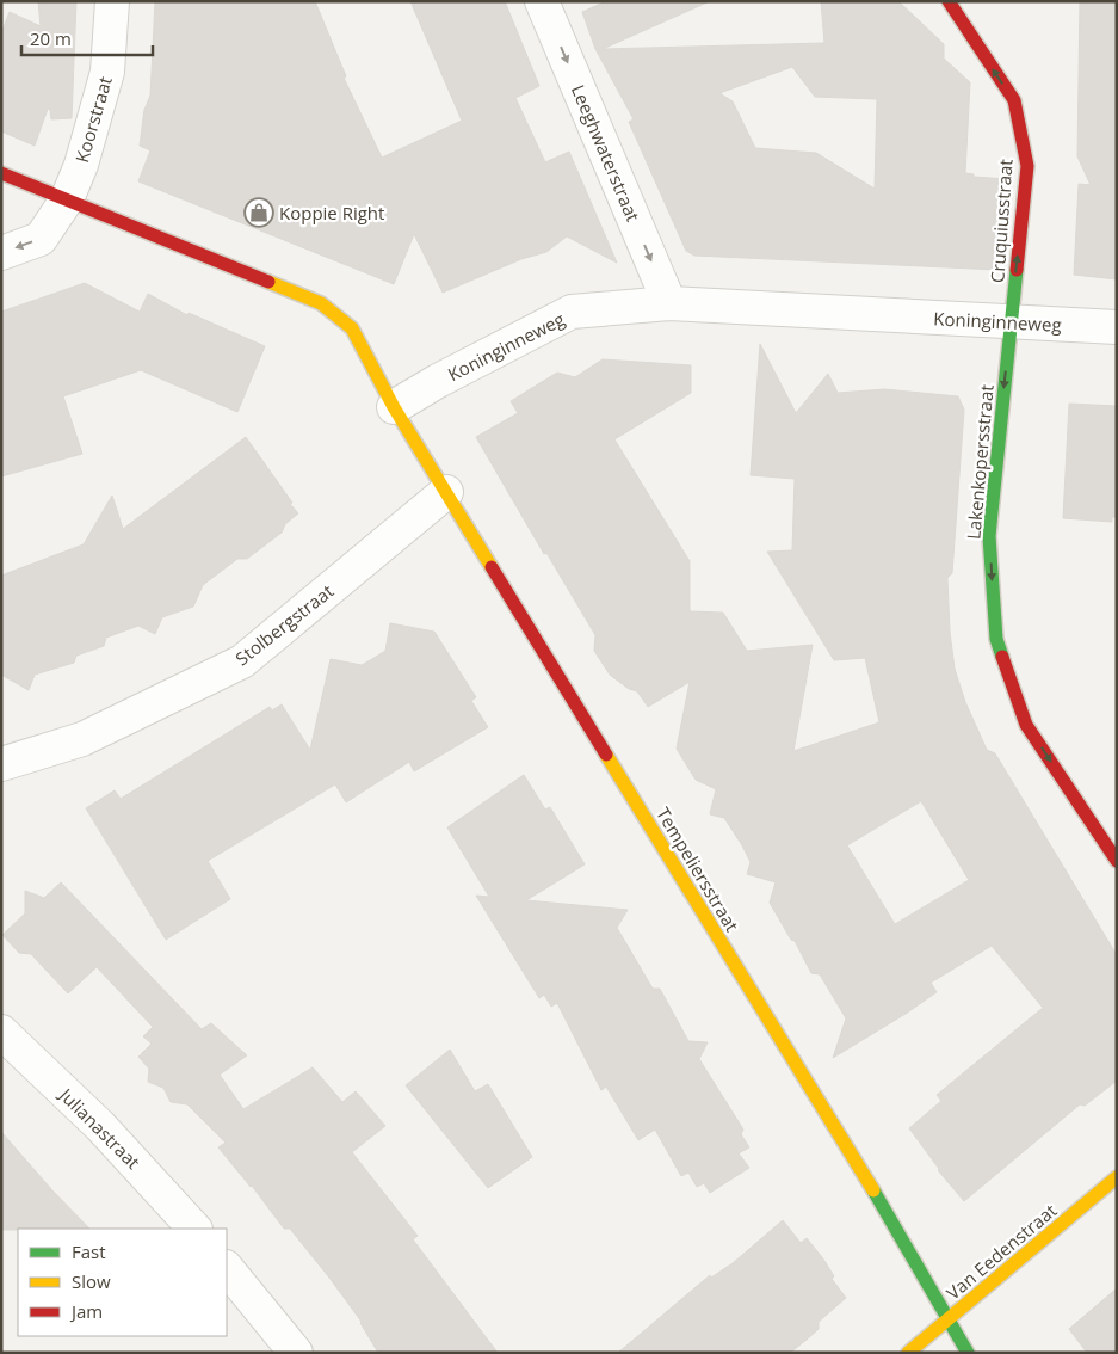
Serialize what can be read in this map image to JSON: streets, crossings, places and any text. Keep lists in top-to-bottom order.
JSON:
{
  "streets": {
    "street": [
      "Koorstraat",
      "Leeghwaterstraat",
      "Cruquiusstraat",
      "Koninginneweg",
      "Lakenkopersstraat",
      "Stolbergstraat",
      "Tempeliersstraat",
      "Julianastraat",
      "Van Eedenstraat"
    ]
  },
  "crossings": [
    ["Leeghwaterstraat", "Koninginneweg"],
    ["Cruquiusstraat", "Koninginneweg"],
    ["Cruquiusstraat", "Lakenkopersstraat"],
    ["Koninginneweg", "Lakenkopersstraat"],
    ["Koninginneweg", "Tempeliersstraat"],
    ["Stolbergstraat", "Tempeliersstraat"],
    ["Tempeliersstraat", "Van Eedenstraat"]
  ],
  "one_way": ["Leeghwaterstraat", "Cruquiusstraat", "Lakenkopersstraat"],
  "places": {
    "shop": ["Koppie Right"]
  },
  "legend": ["Fast", "Slow", "Jam"],
  "scale_bar": "20 m"
}
